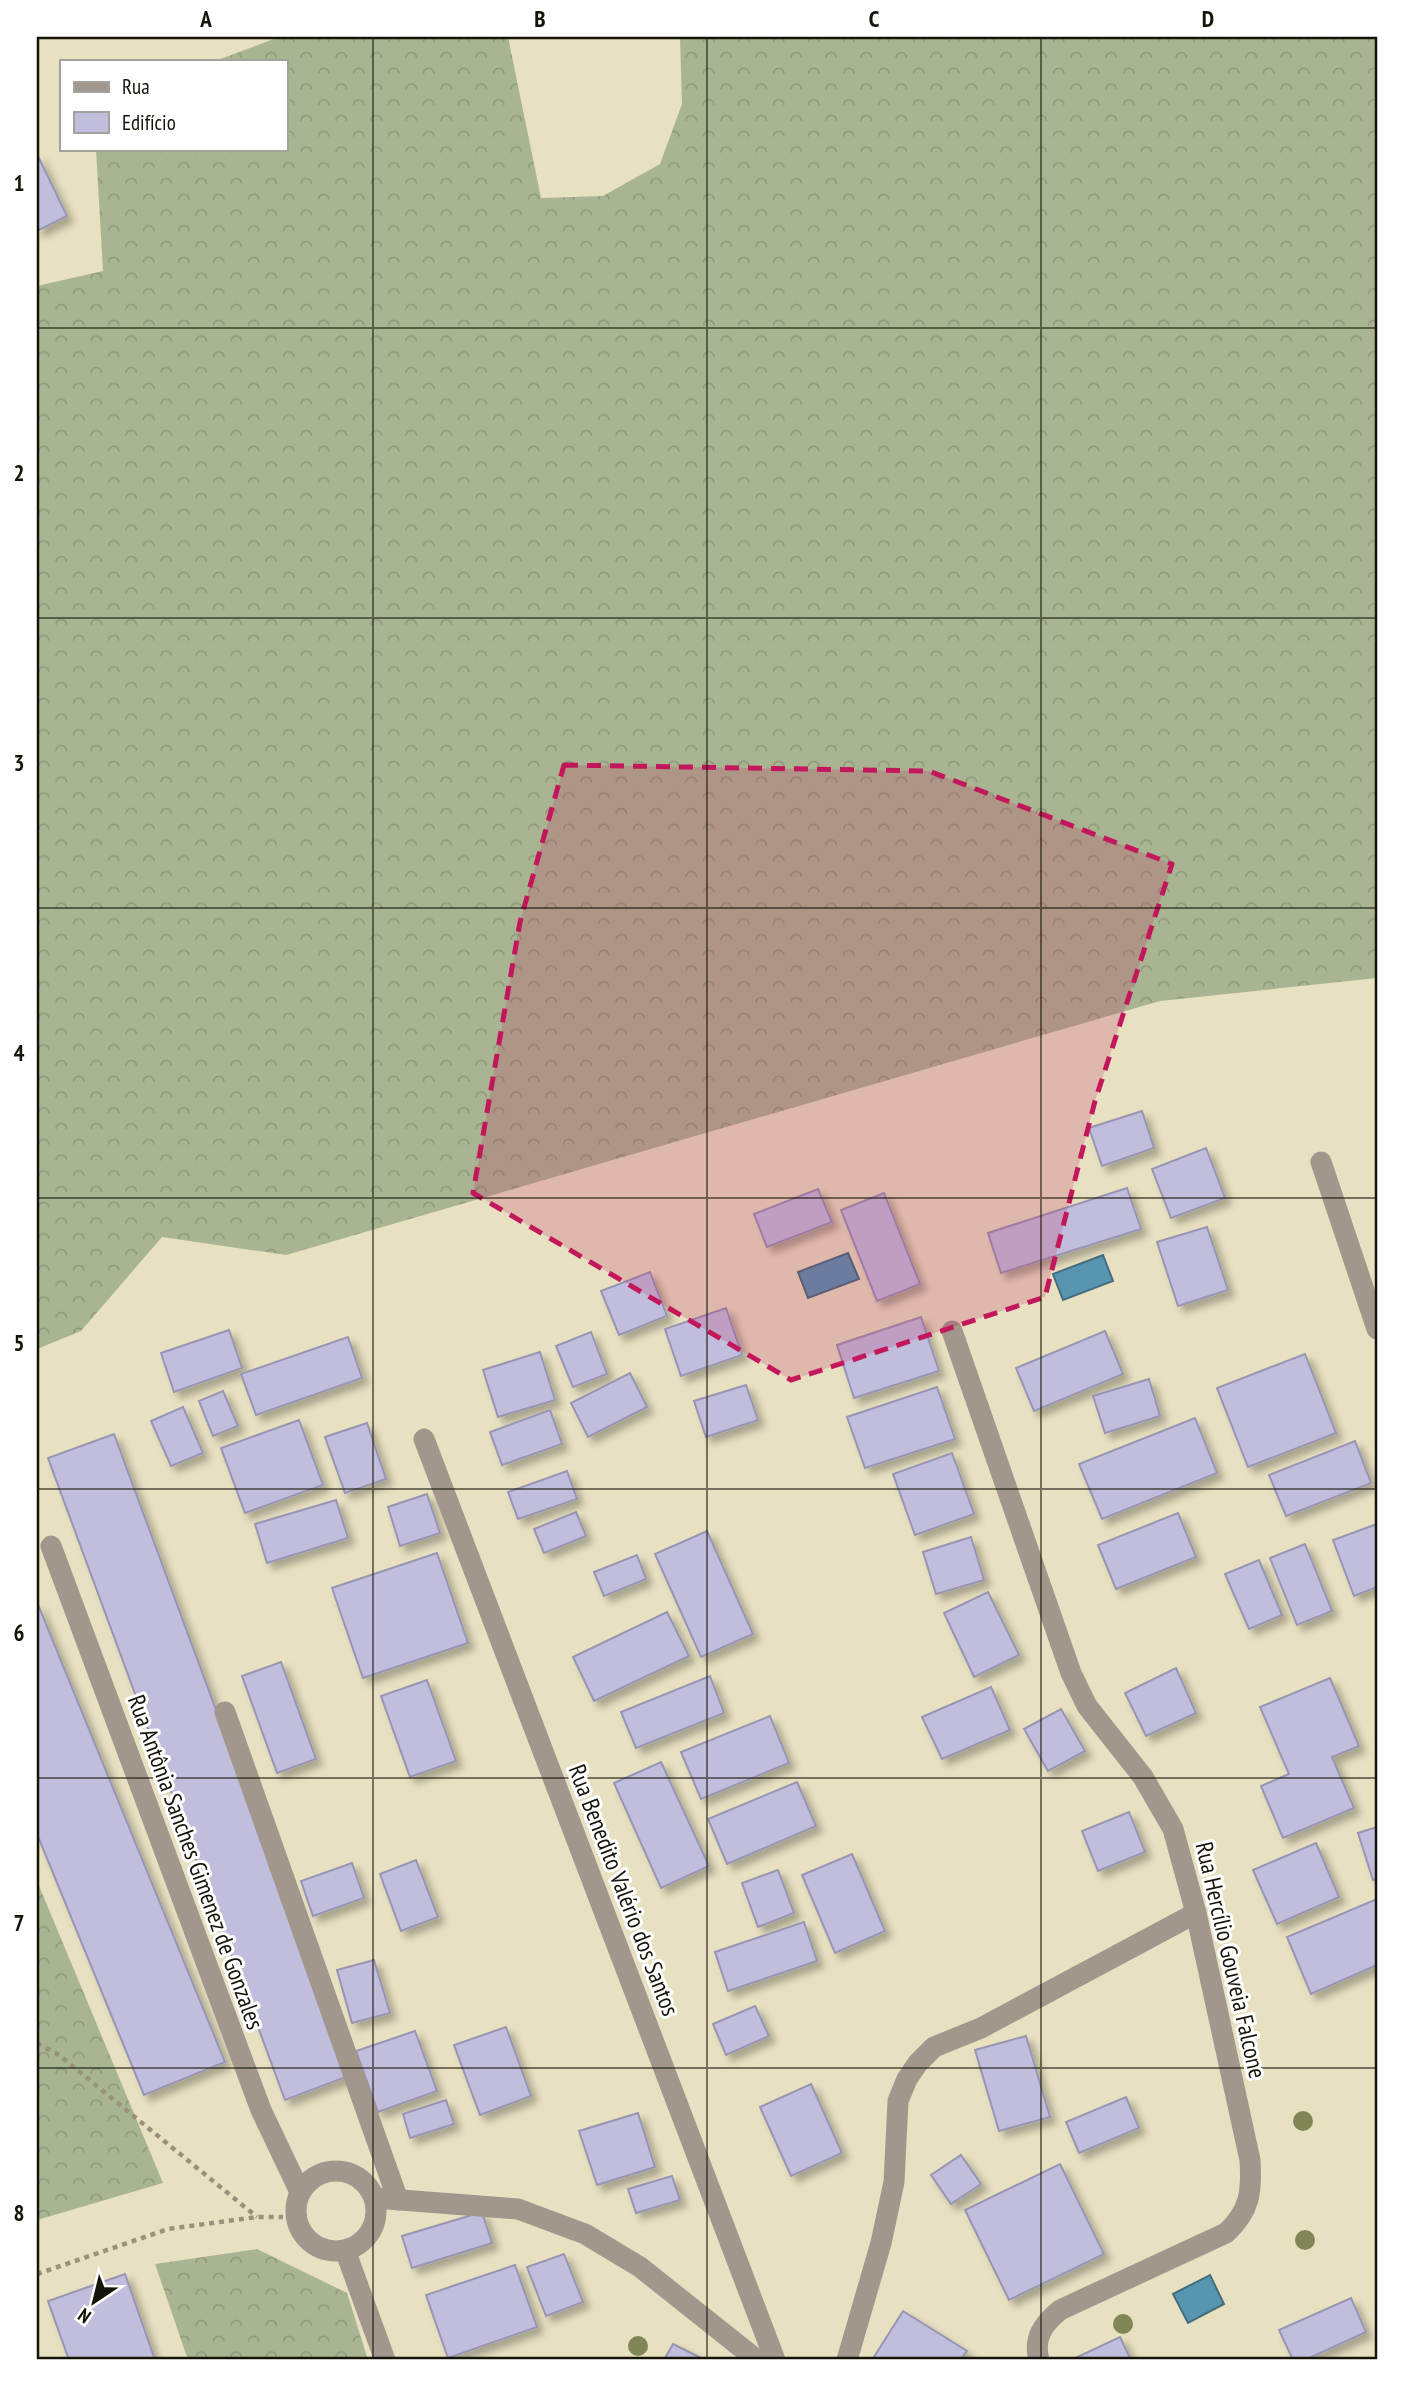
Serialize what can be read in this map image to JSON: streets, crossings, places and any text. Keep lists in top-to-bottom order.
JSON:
{
  "streets": {
    "street": ["Rua Antônia Sanches Gimenez de Gonzales", "Rua Benedito Valério dos Santos", "Rua Hercílio Gouveia Falcone"]
  },
  "legend": ["Rua", "Edifício"],
  "north": "bottom left",
  "grid": {
    "columns": [
      "A",
      "B",
      "C",
      "D"
    ],
    "rows": [
      "1",
      "2",
      "3",
      "4",
      "5",
      "6",
      "7",
      "8"
    ]
  }
}
